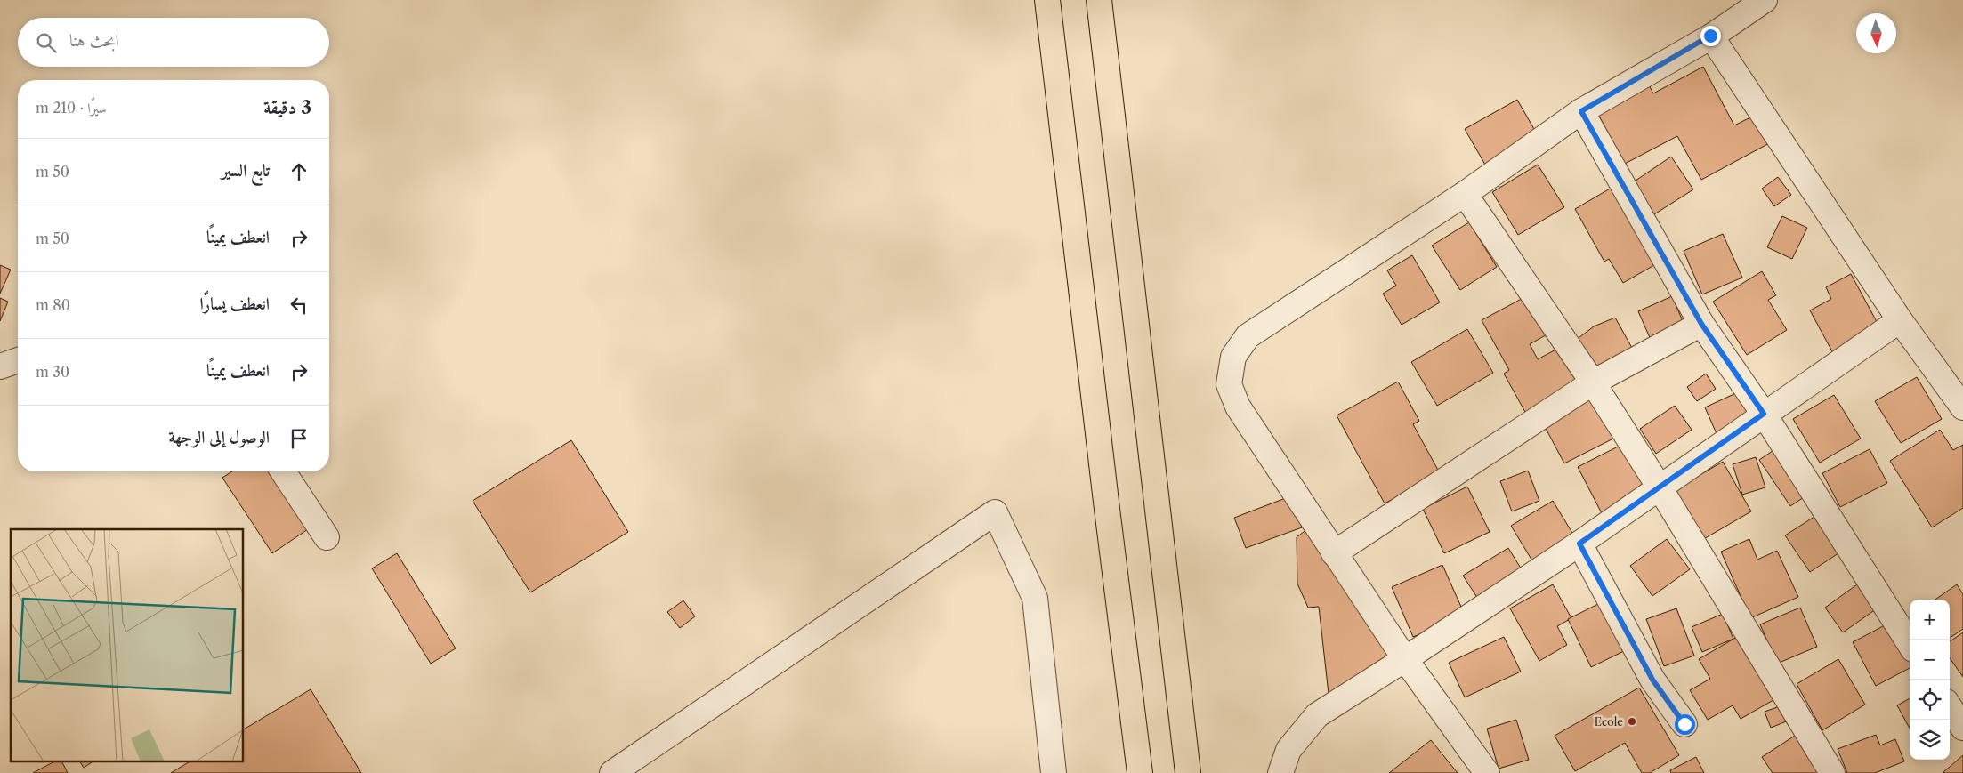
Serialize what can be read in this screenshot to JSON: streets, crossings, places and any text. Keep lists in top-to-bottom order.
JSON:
{
  "places": ["Ecole"],
  "north": "bottom",
  "page": {
    "search": "ابحث هنا",
    "heading": ["3 دقيقة", "سيرًا · 210 m"],
    "list": [
      ["تابع السير", "50 m"],
      ["انعطف يمينًا", "50 m"],
      ["انعطف يسارًا", "80 m"],
      ["انعطف يمينًا", "30 m"],
      "الوصول إلى الوجهة"
    ],
    "map_buttons": ["+", "−"]
  }
}
